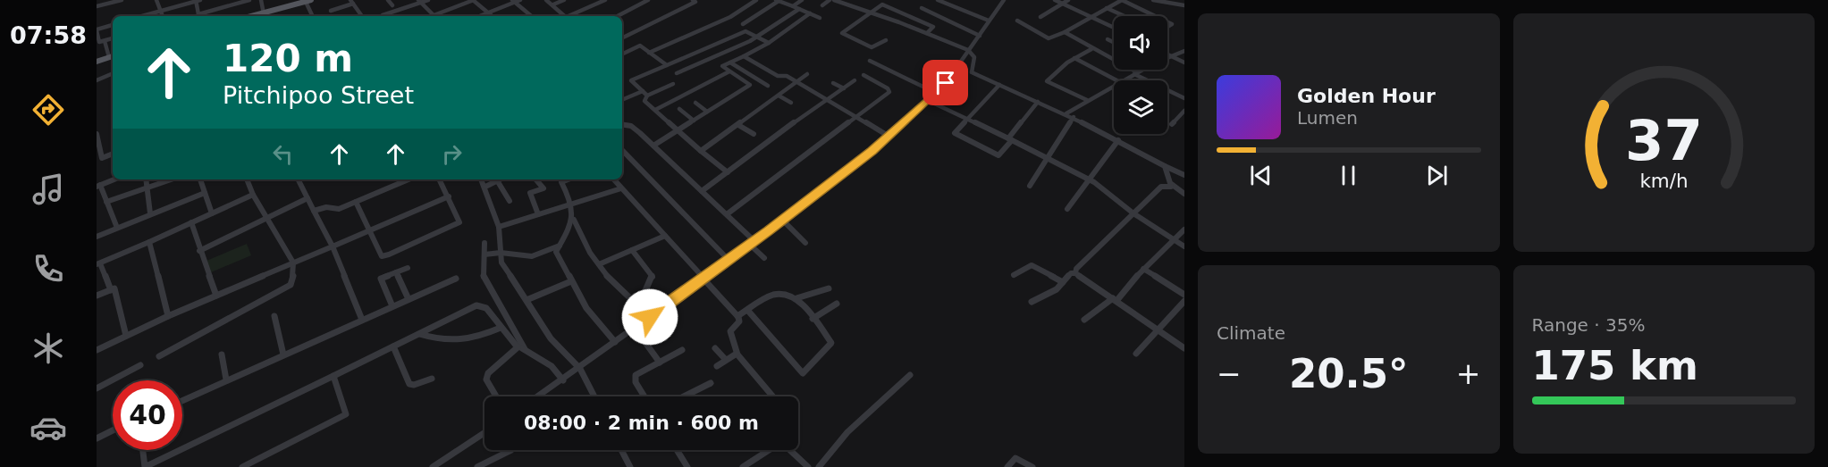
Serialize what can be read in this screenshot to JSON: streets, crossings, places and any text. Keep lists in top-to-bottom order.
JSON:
{
  "page": {
    "tabs": "07:58",
    "turn": ["120 m", "Pitchipoo Street"],
    "song": ["Golden Hour", "Lumen"],
    "tile": [
      "Climate",
      ["Range · 35%", "175 km"]
    ],
    "heat": ["−", "20.5°", "+"],
    "limit": "40",
    "trip": "08:00 · 2 min · 600 m",
    "gauge": ["37", "km/h"]
  }
}
